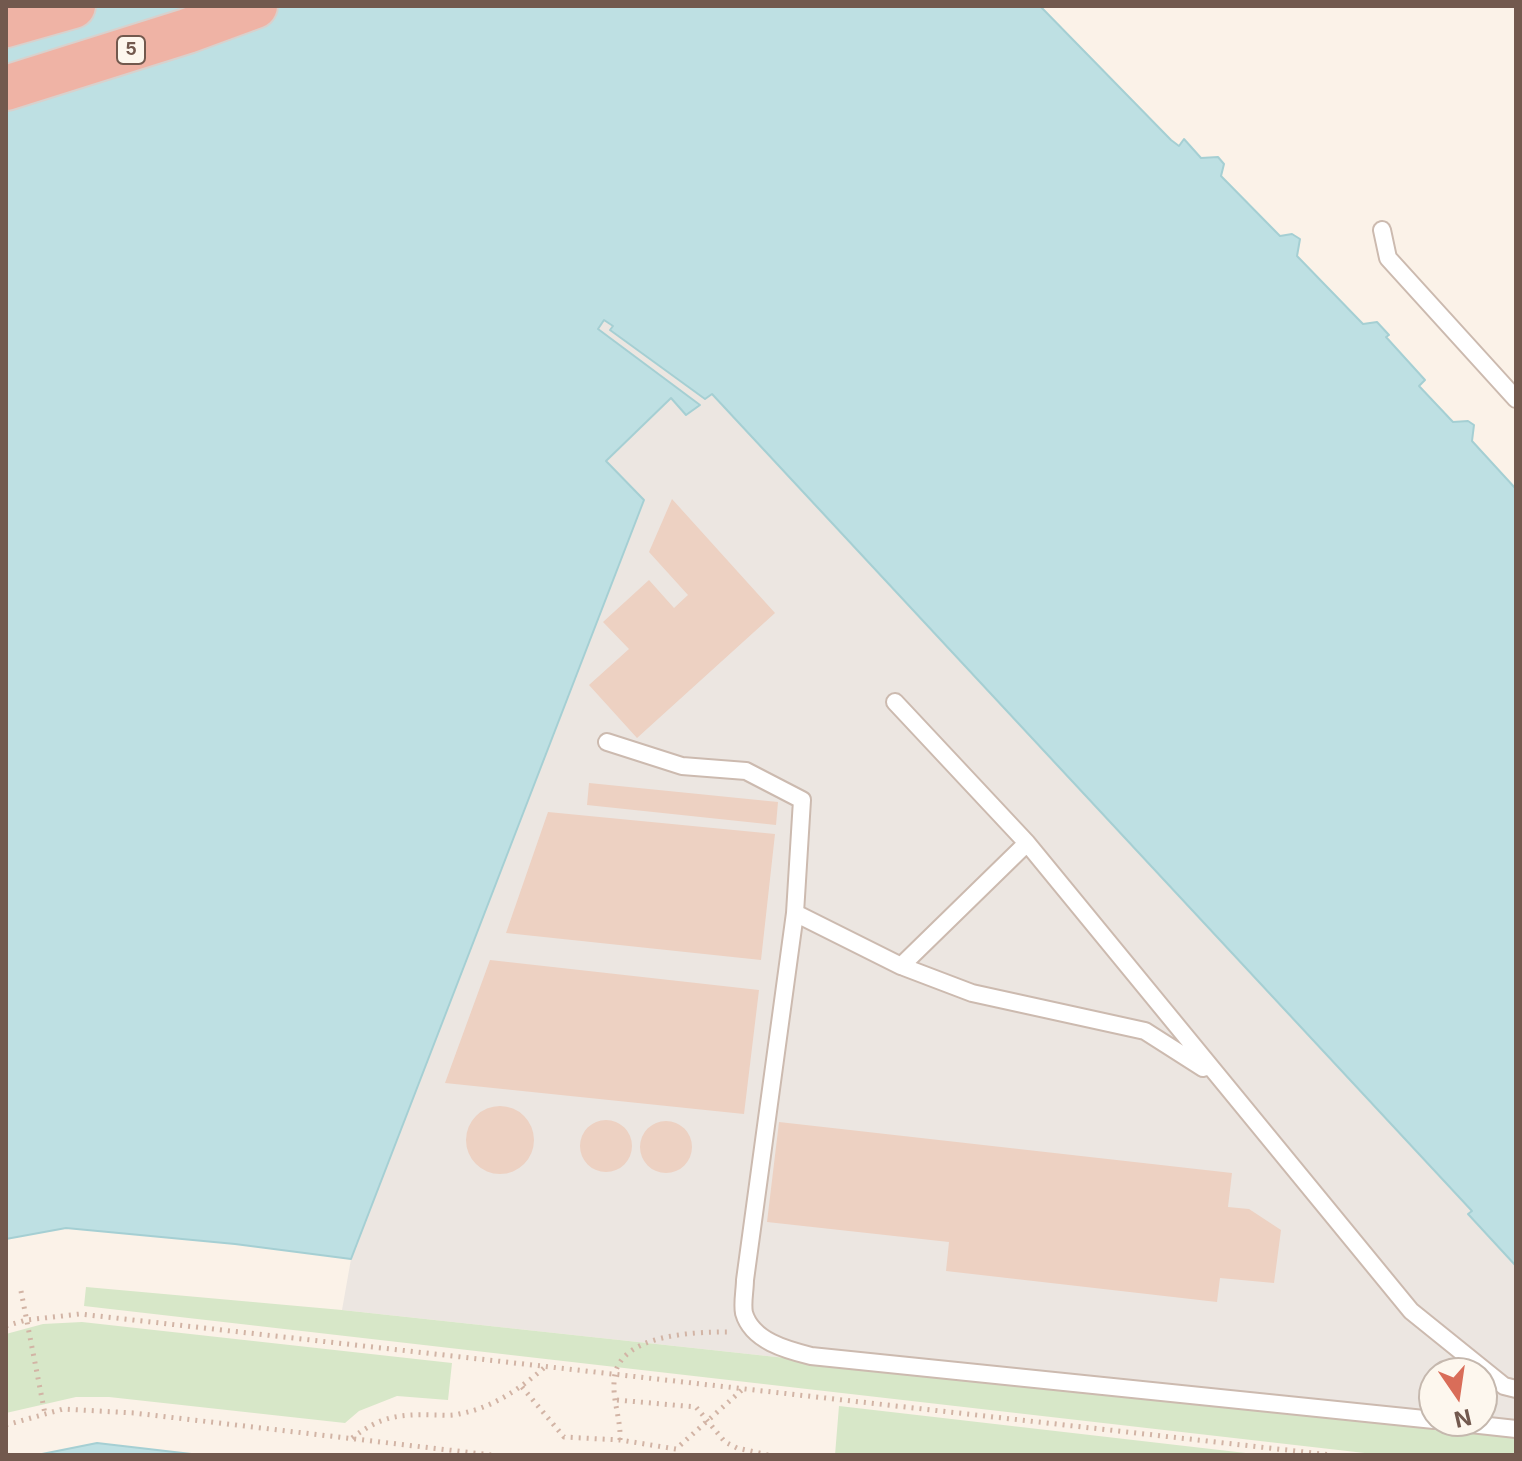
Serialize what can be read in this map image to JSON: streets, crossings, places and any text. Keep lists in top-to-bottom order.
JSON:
{
  "streets": {
    "highway": ["5"]
  },
  "north": "bottom"
}
